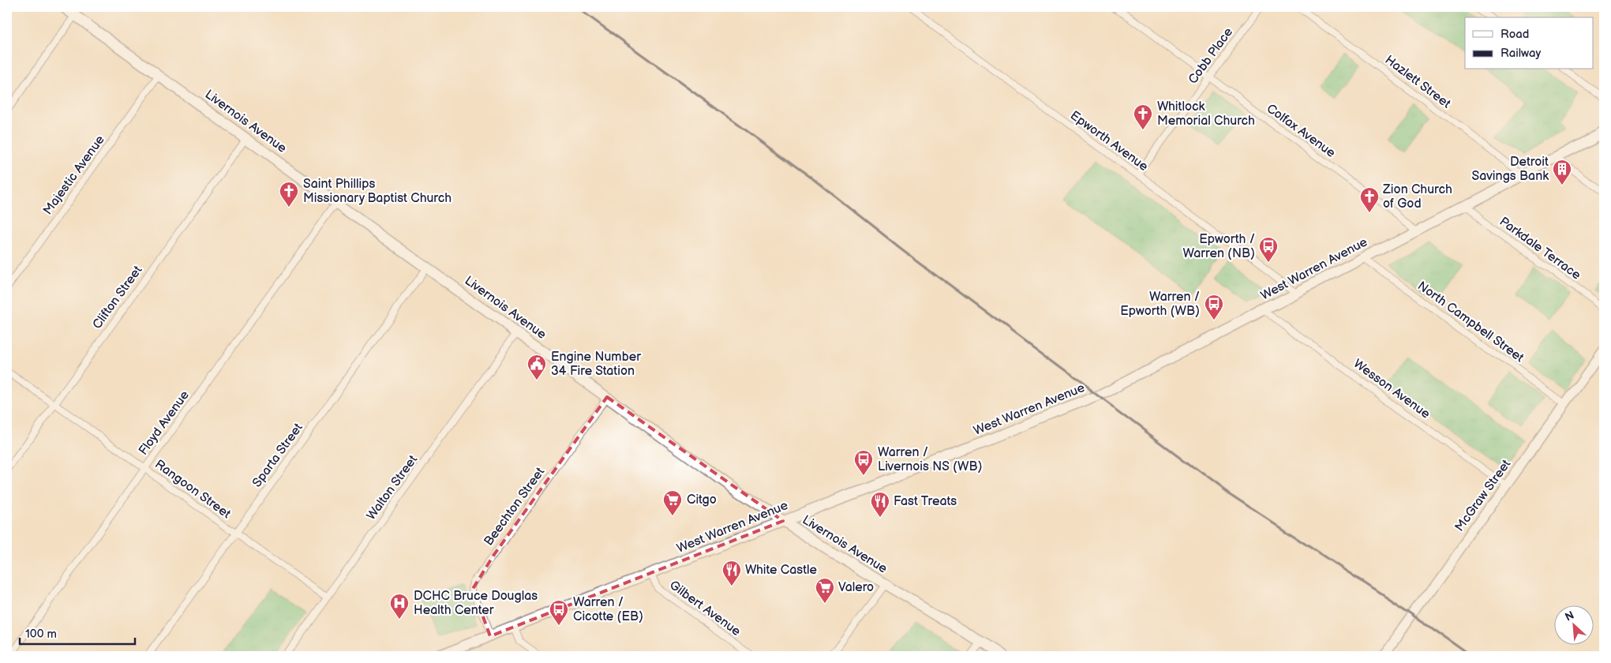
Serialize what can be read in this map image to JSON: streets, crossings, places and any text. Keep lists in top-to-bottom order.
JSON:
{
  "streets": {
    "main road": ["Livernois Avenue", "West Warren Avenue"],
    "street": [
      "Cobb Place",
      "Hazlett Street",
      "Colfax Avenue",
      "Epworth Avenue",
      "Majestic Avenue",
      "Parkdale Terrace",
      "Clifton Street",
      "North Campbell Street",
      "Wesson Avenue",
      "Floyd Avenue",
      "Sparta Street",
      "Walton Street",
      "Rangoon Street",
      "McGraw Street",
      "Beechton Street",
      "Gilbert Avenue"
    ]
  },
  "crossings": [
    ["Cobb Place", "Colfax Avenue"],
    ["Cobb Place", "Epworth Avenue"],
    ["Hazlett Street", "West Warren Avenue"],
    ["Livernois Avenue", "Majestic Avenue"],
    ["Livernois Avenue", "West Warren Avenue"],
    ["Livernois Avenue", "Clifton Street"],
    ["Livernois Avenue", "Floyd Avenue"],
    ["Livernois Avenue", "Sparta Street"],
    ["Livernois Avenue", "Walton Street"],
    ["Livernois Avenue", "Beechton Street"],
    ["Colfax Avenue", "West Warren Avenue"],
    ["Epworth Avenue", "West Warren Avenue"],
    ["Parkdale Terrace", "West Warren Avenue"],
    ["West Warren Avenue", "North Campbell Street"],
    ["West Warren Avenue", "Wesson Avenue"],
    ["West Warren Avenue", "Beechton Street"],
    ["West Warren Avenue", "Gilbert Avenue"],
    ["Clifton Street", "Rangoon Street"],
    ["North Campbell Street", "McGraw Street"],
    ["Wesson Avenue", "McGraw Street"],
    ["Floyd Avenue", "Rangoon Street"],
    ["Sparta Street", "Rangoon Street"],
    ["Walton Street", "Rangoon Street"]
  ],
  "places": {
    "church": ["Whitlock Memorial Church", "Saint Phillips Missionary Baptist Church", "Zion Church of God"],
    "building": ["Detroit Savings Bank"],
    "bus stop": [
      "Epworth / Warren (NB)",
      "Warren / Epworth (WB)",
      "Warren / Livernois NS (WB)",
      "Warren / Cicotte (EB)"
    ],
    "public building": ["Engine Number 34 Fire Station"],
    "supermarket": ["Citgo", "Valero"],
    "restaurant": ["Fast Treats", "White Castle"],
    "hospital": ["DCHC Bruce Douglas Health Center"]
  },
  "legend": ["Road", "Railway"],
  "scale_bar": "100 m",
  "north": "top left"
}
